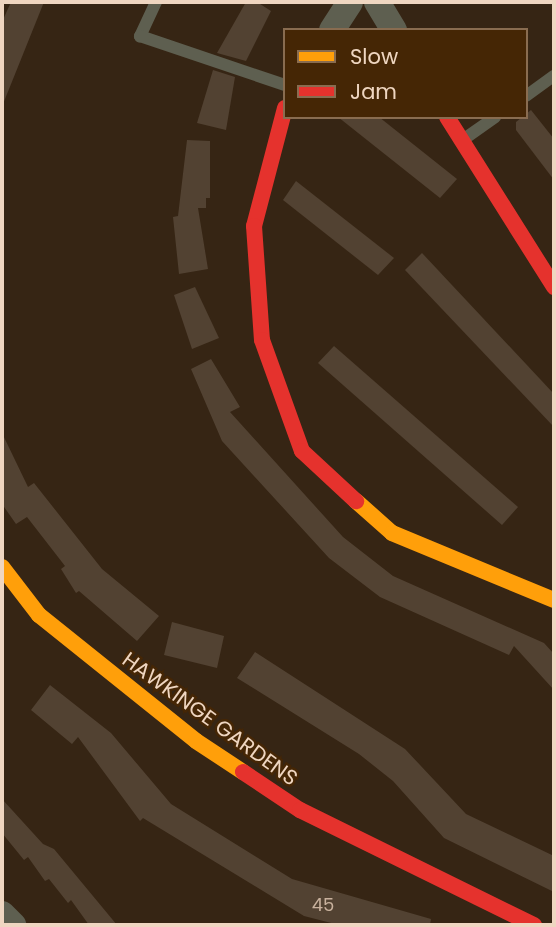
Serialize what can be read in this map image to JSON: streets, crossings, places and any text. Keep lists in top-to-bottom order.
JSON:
{
  "streets": {
    "street": ["HAWKINGE GARDENS"]
  },
  "house_numbers": ["45"],
  "legend": ["Slow", "Jam"]
}
